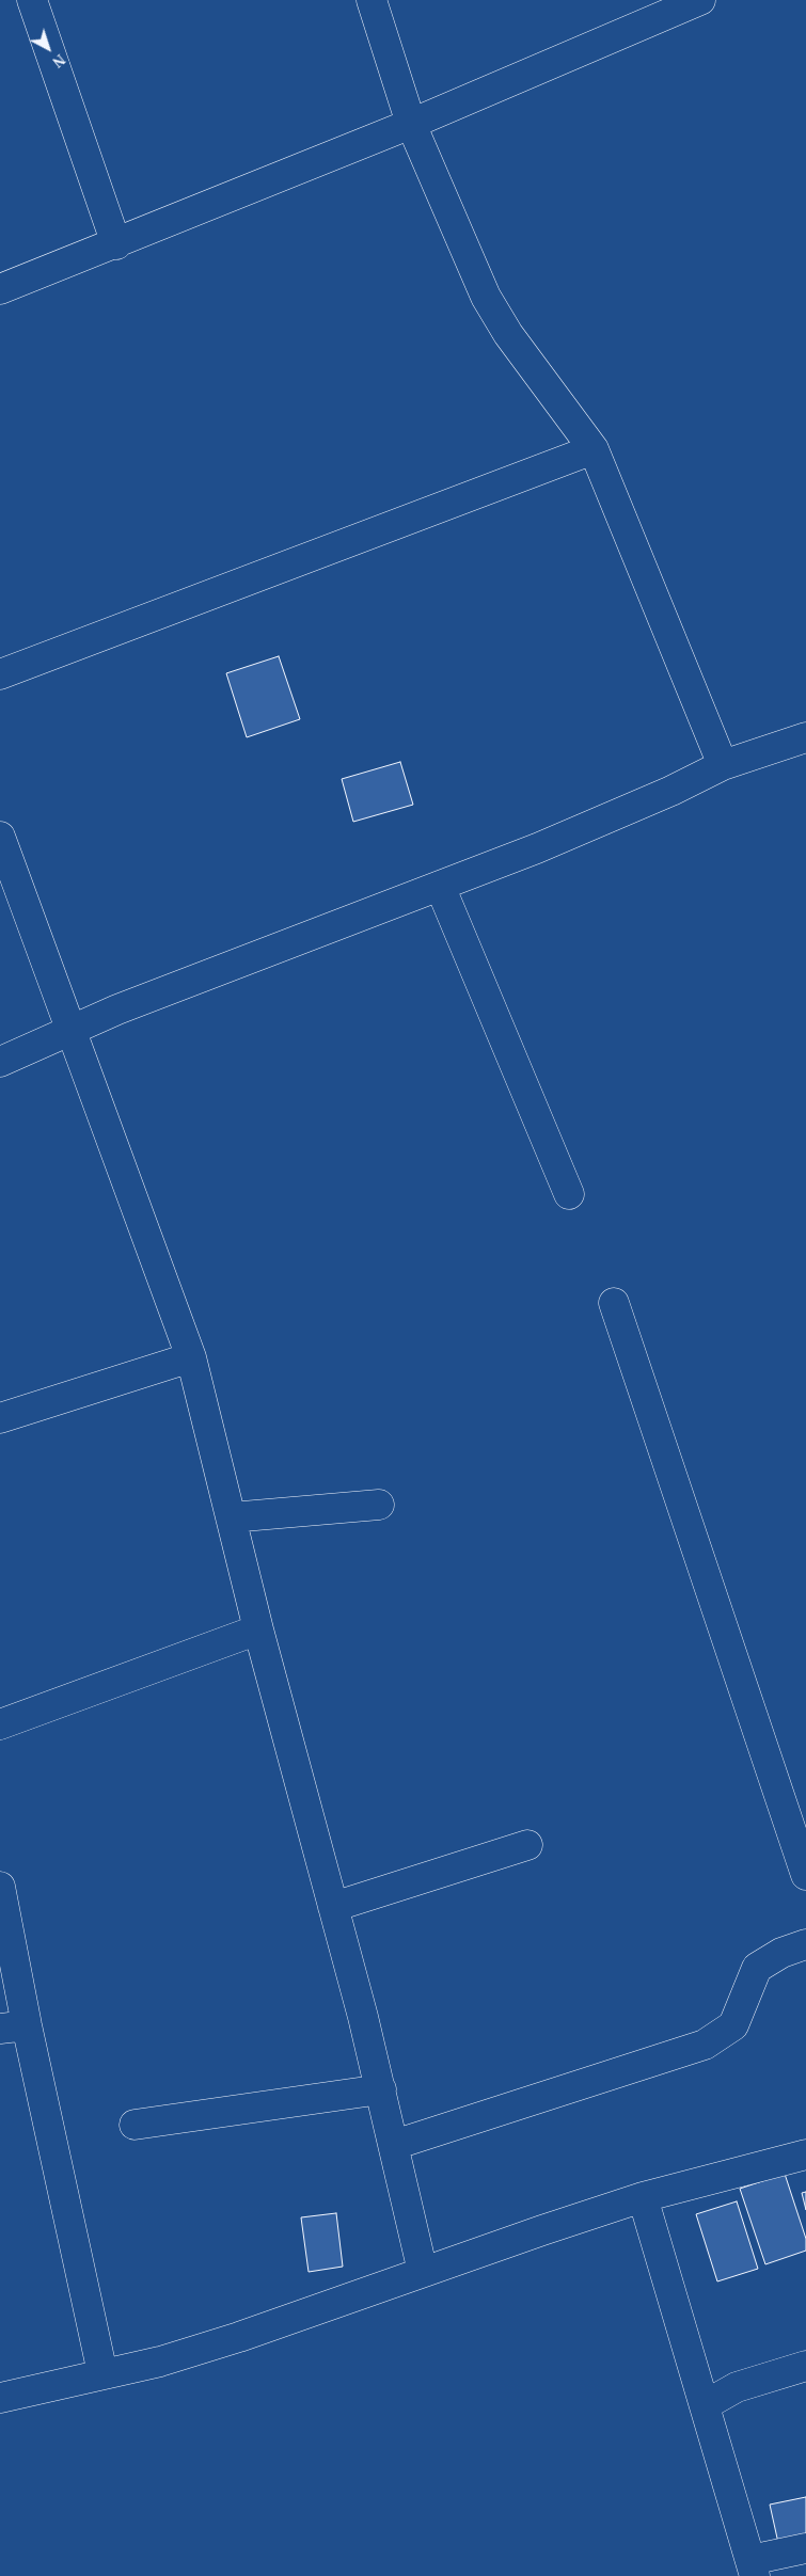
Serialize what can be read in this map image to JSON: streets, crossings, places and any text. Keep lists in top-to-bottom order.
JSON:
{
  "north": "bottom right"
}
